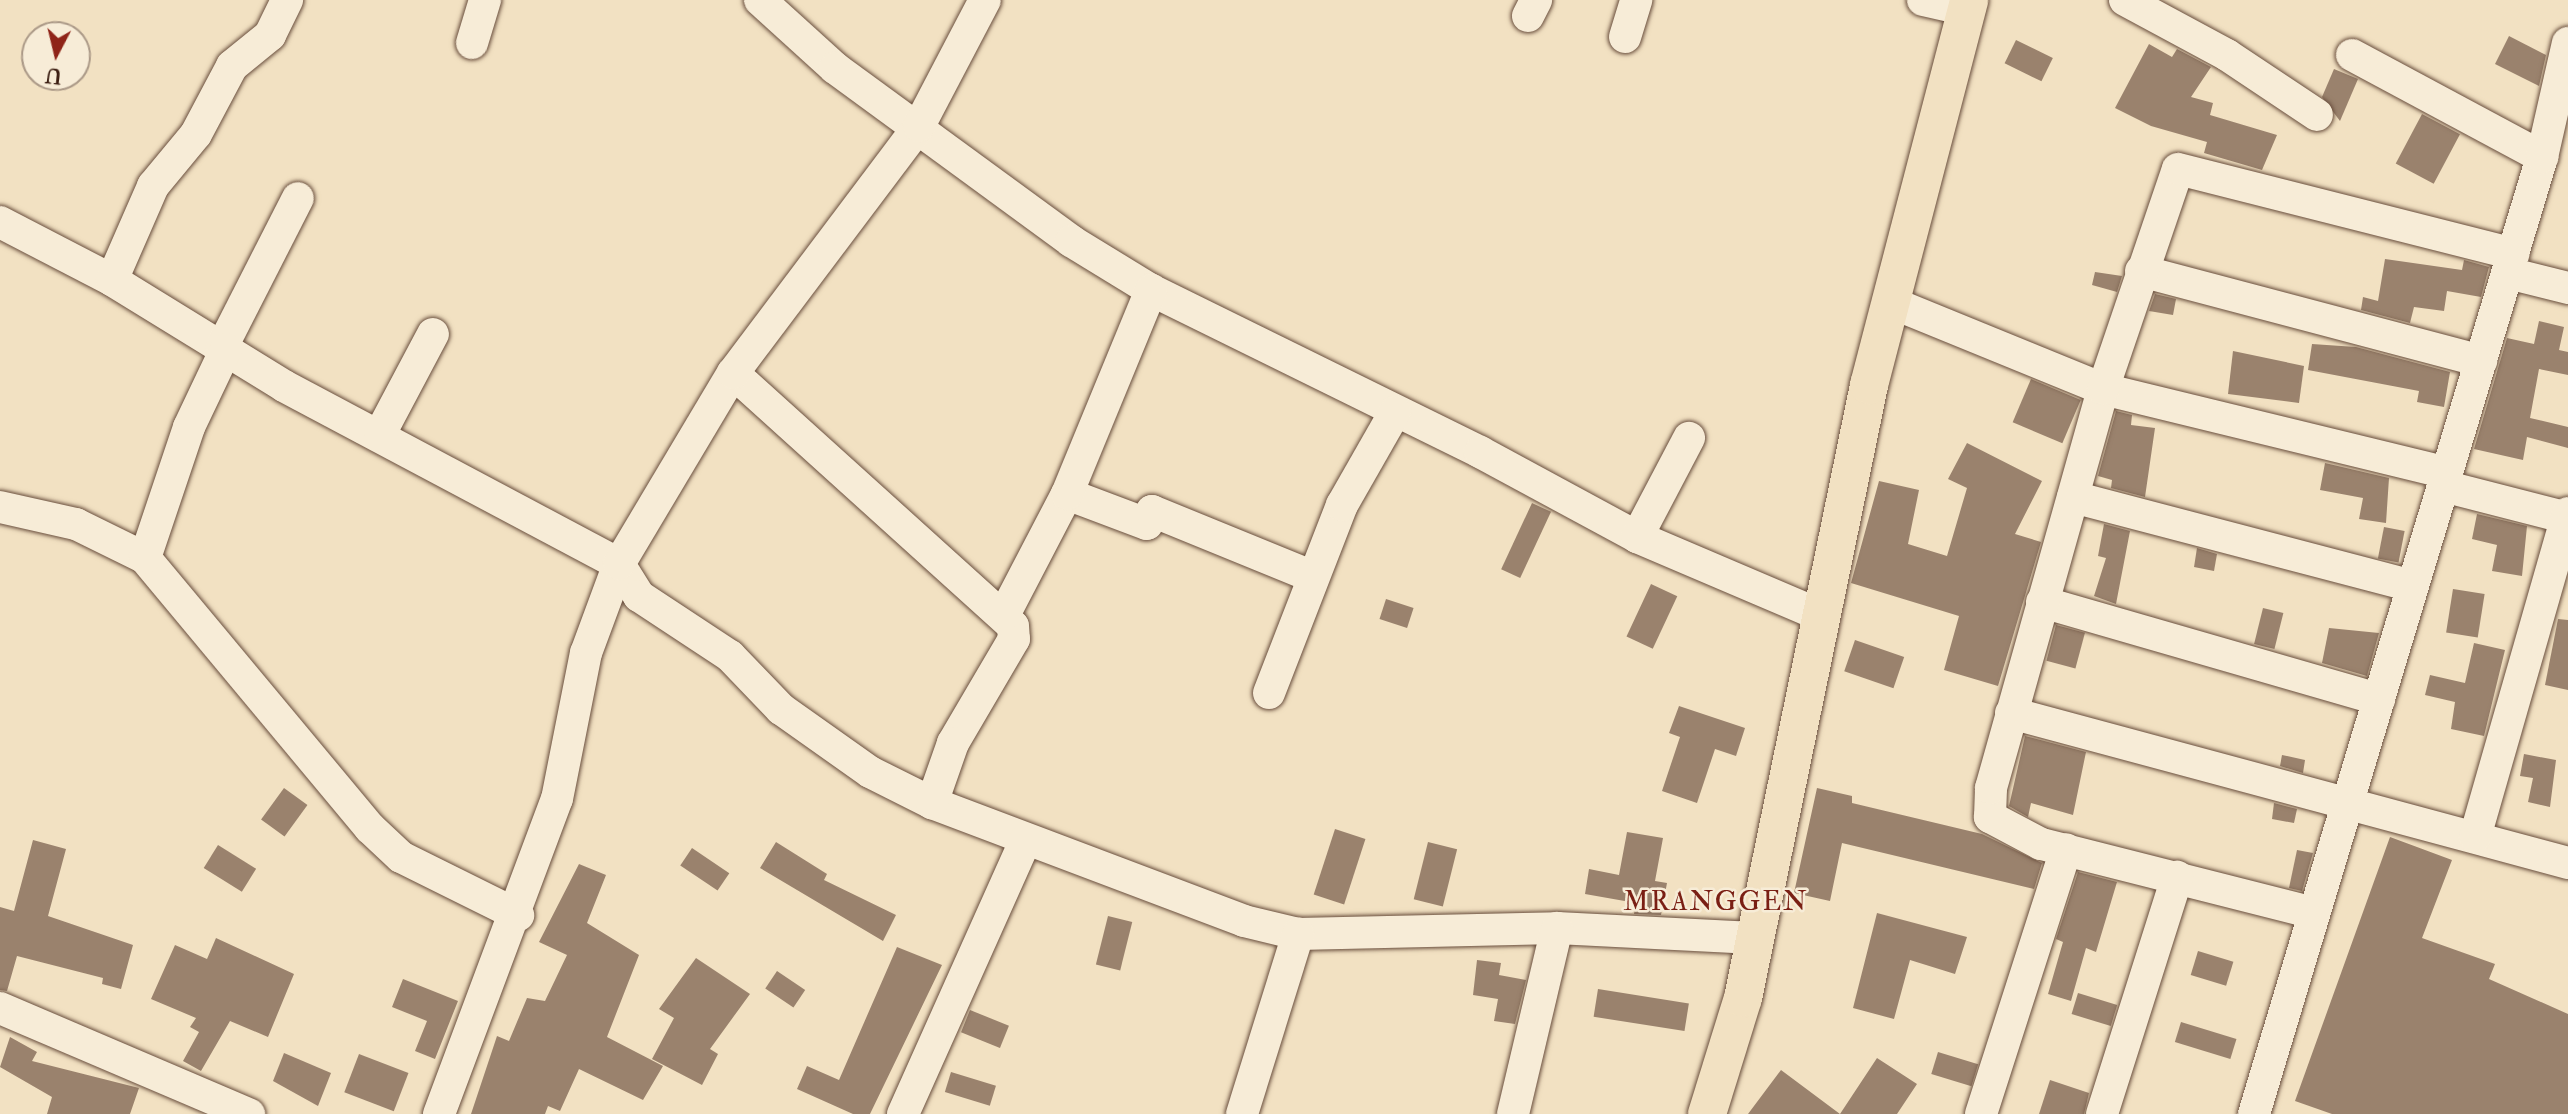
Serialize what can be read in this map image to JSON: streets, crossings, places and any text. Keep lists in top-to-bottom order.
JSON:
{
  "districts": ["MRANGGEN"],
  "north": "bottom"
}
